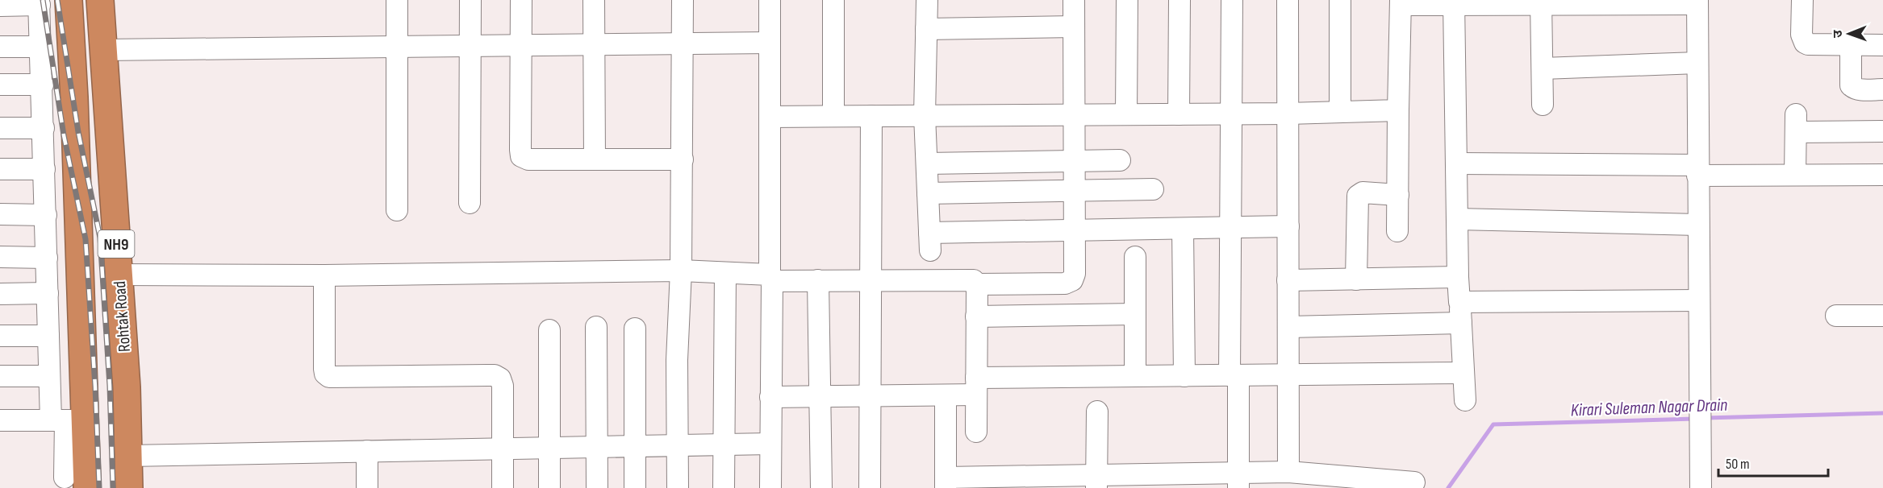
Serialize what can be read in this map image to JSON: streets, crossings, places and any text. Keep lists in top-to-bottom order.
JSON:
{
  "streets": {
    "highway": ["NH9", "Rohtak Road"]
  },
  "water": ["Kirari Suleman Nagar Drain"],
  "scale_bar": "50 m",
  "north": "left"
}
